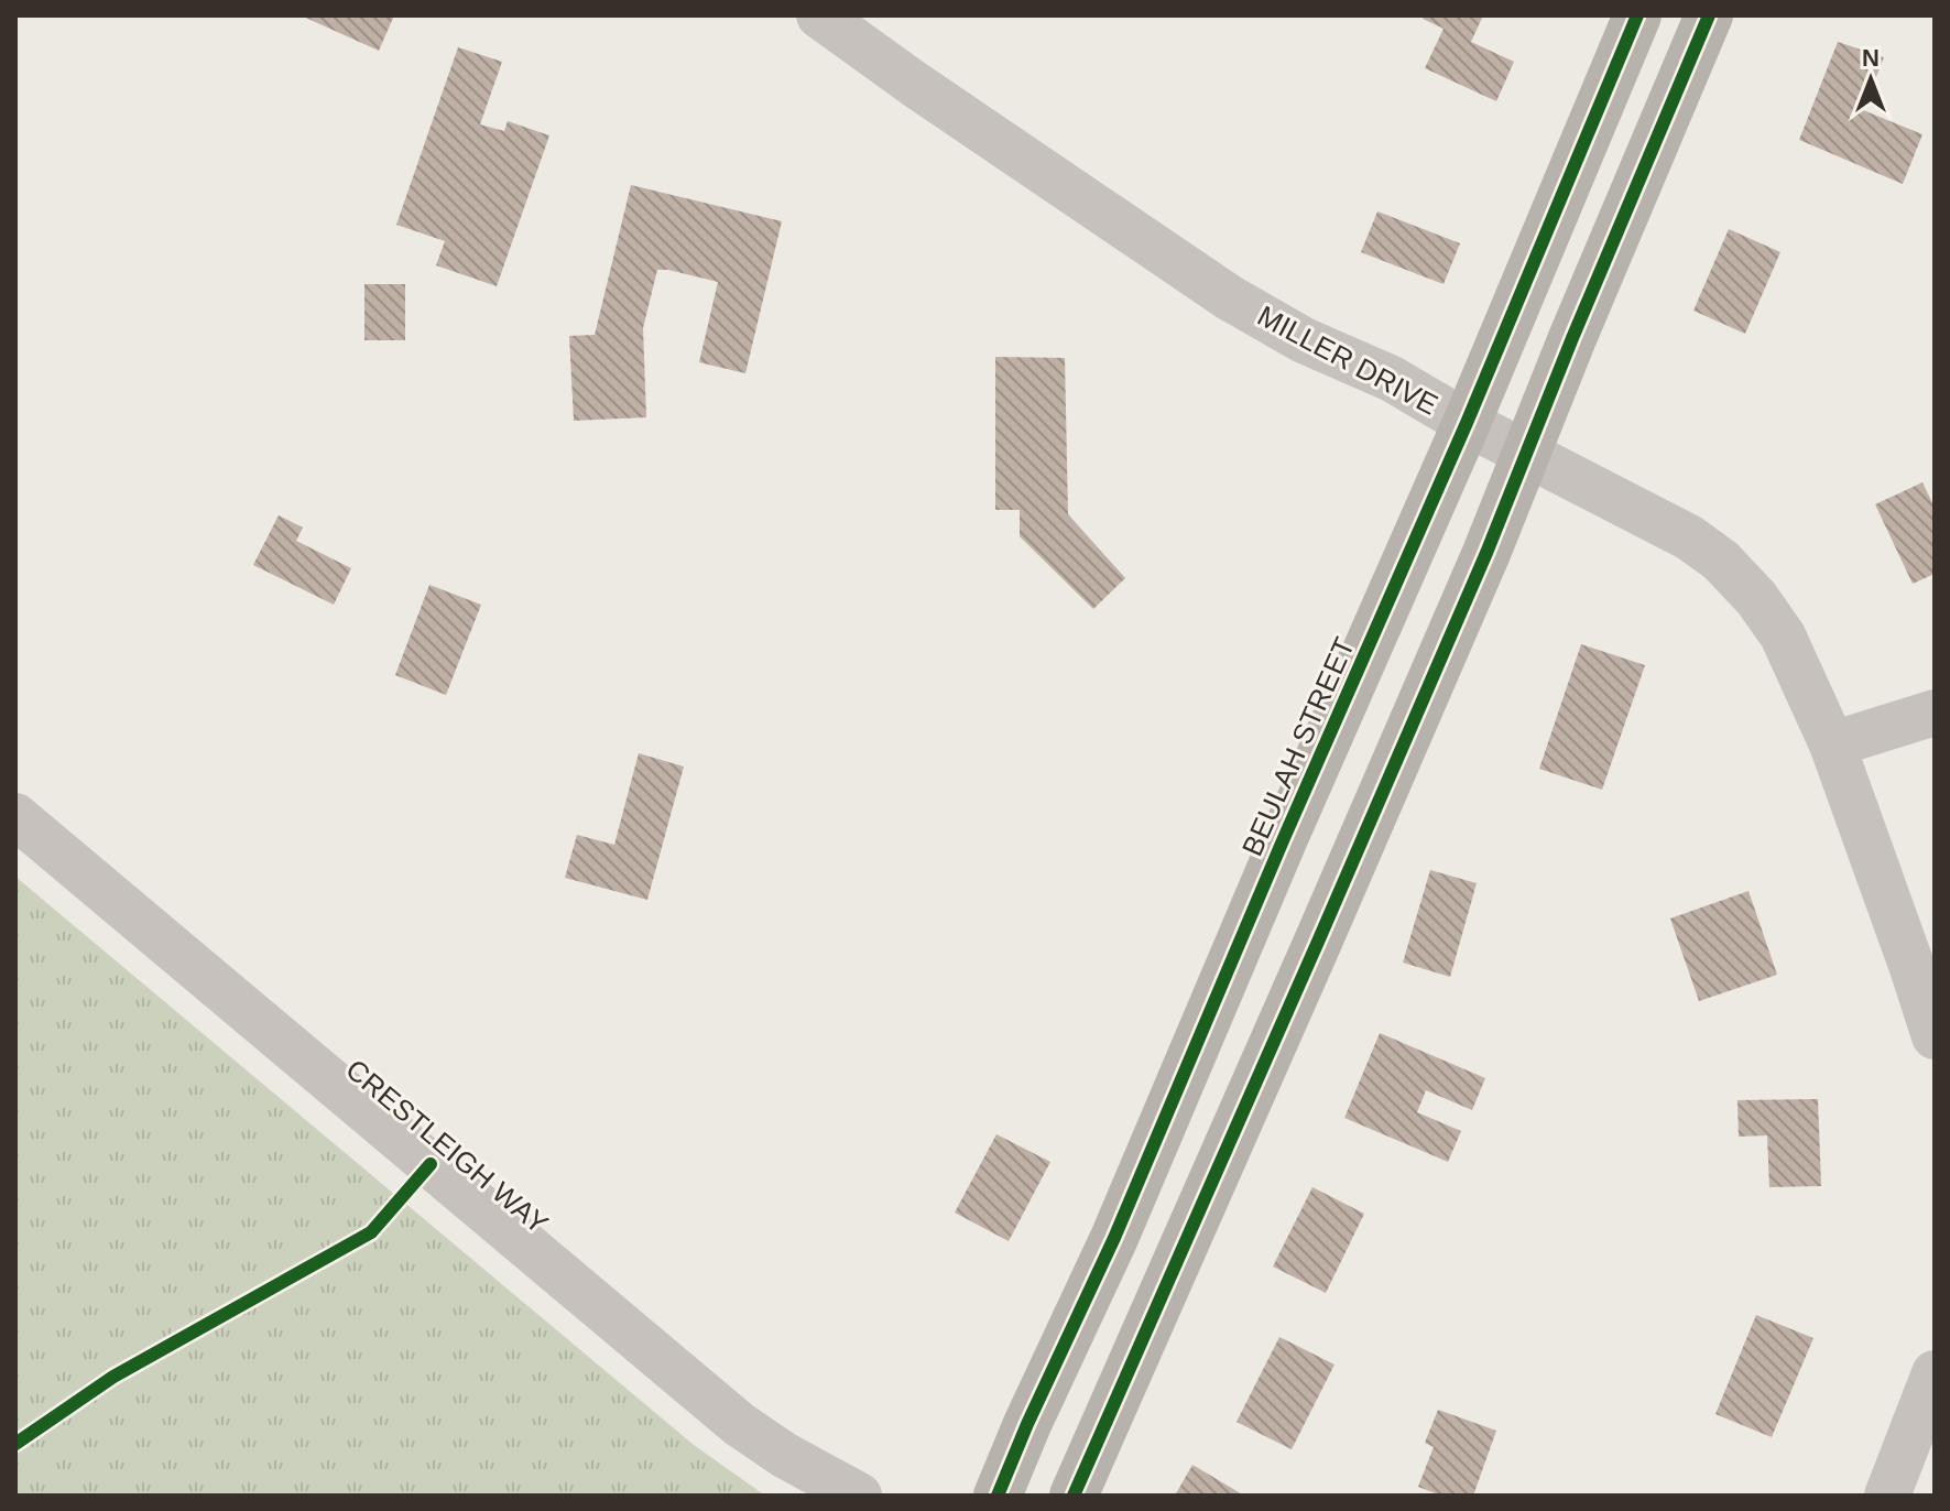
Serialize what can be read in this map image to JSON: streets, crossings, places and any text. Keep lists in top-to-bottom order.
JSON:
{
  "streets": {
    "main road": ["BEULAH STREET"],
    "street": ["MILLER DRIVE", "CRESTLEIGH WAY"]
  },
  "crossings": [
    ["MILLER DRIVE", "BEULAH STREET"]
  ],
  "north": "top"
}
